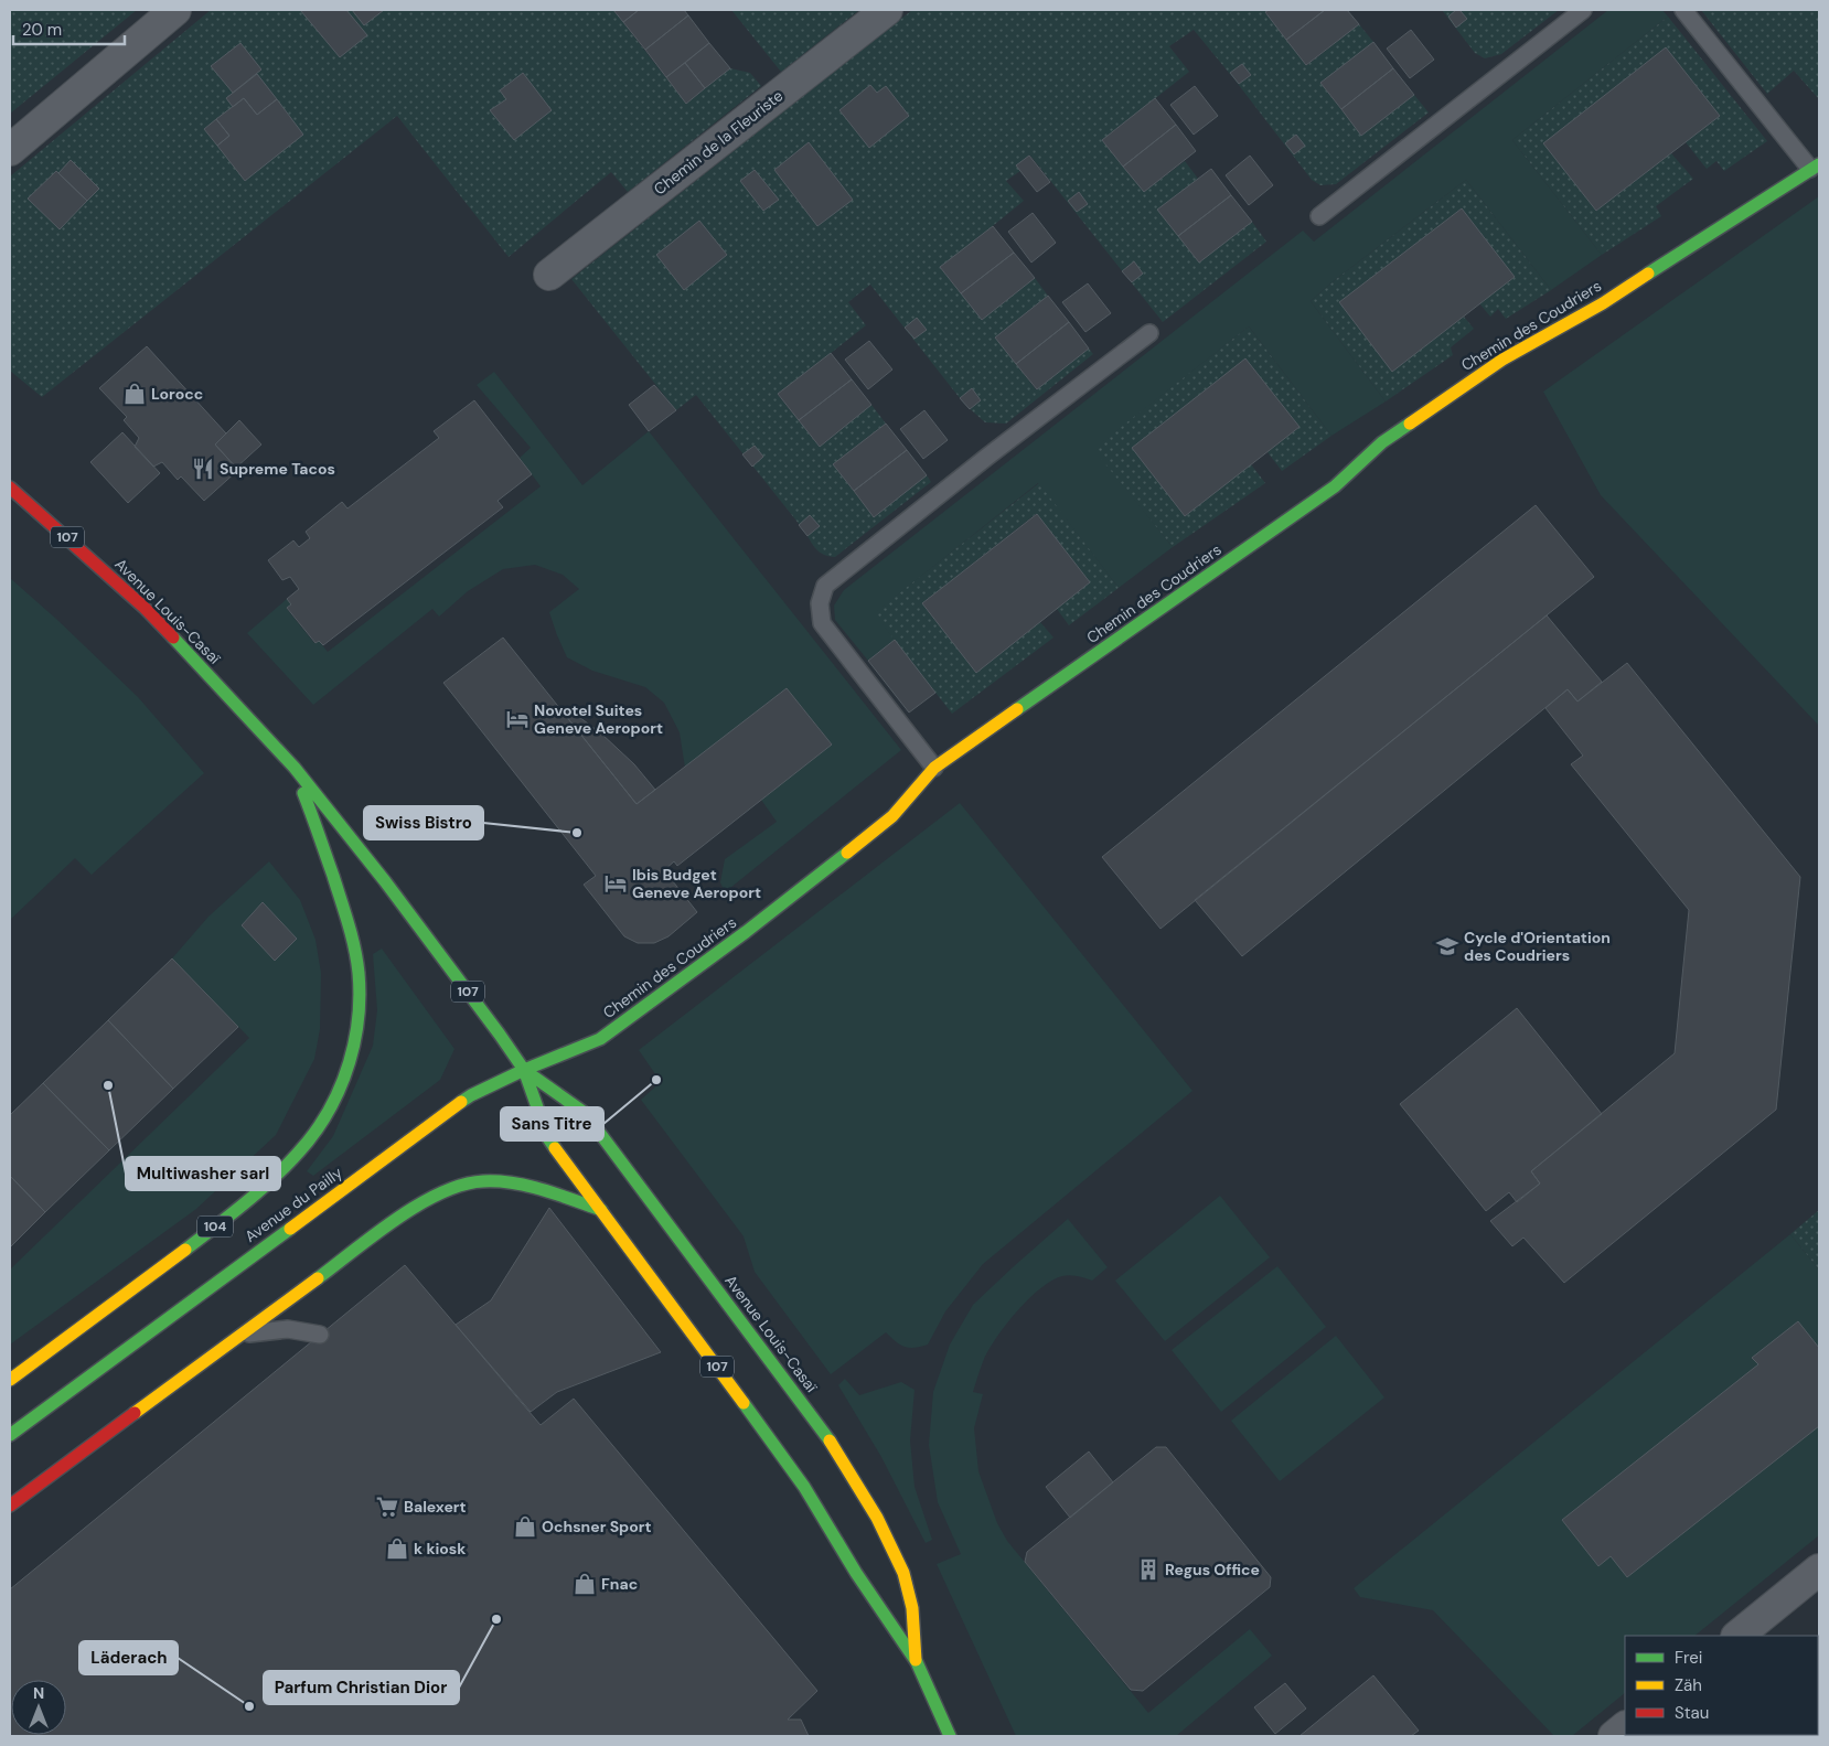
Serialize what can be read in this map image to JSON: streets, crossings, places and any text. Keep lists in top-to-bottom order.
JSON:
{
  "streets": {
    "main road": [
      "Chemin des Coudriers",
      "107",
      "Avenue Louis-Casaï",
      "Avenue du Pailly",
      "104"
    ],
    "street": ["Chemin de la Fleuriste"]
  },
  "crossings": [
    ["Chemin des Coudriers", "Avenue Louis-Casaï"],
    ["Chemin des Coudriers", "Avenue du Pailly"],
    ["Avenue Louis-Casaï", "Avenue du Pailly"]
  ],
  "places": {
    "shop": [
      "Lorocc",
      "Ochsner Sport",
      "k kiosk",
      "Fnac"
    ],
    "restaurant": ["Supreme Tacos"],
    "hotel": ["Novotel Suites Geneve Aeroport", "Ibis Budget Geneve Aeroport"],
    "other": [
      "Swiss Bistro",
      "Sans Titre",
      "Multiwasher sarl",
      "Parfum Christian Dior",
      "Läderach"
    ],
    "school or university": ["Cycle d'Orientation des Coudriers"],
    "supermarket": ["Balexert"],
    "building": ["Regus Office"]
  },
  "legend": ["Frei", "Zäh", "Stau"],
  "scale_bar": "20 m",
  "north": "top"
}
